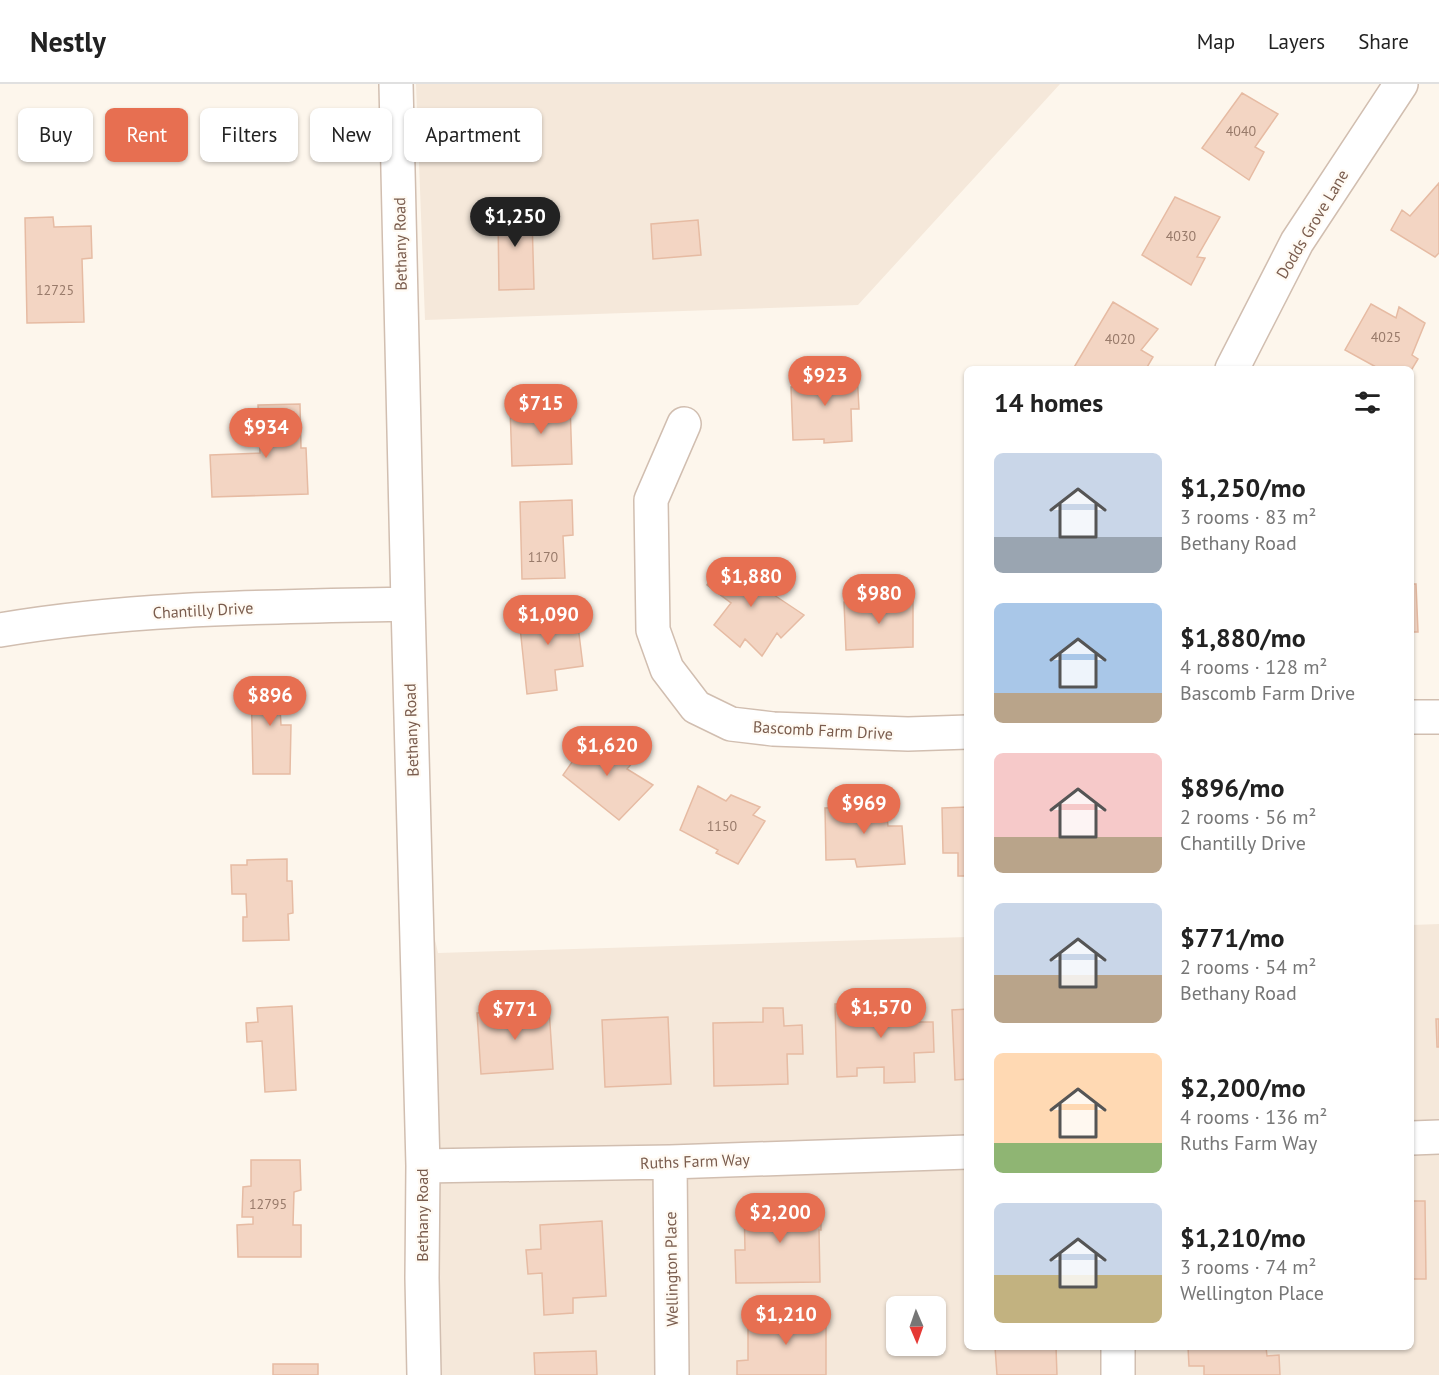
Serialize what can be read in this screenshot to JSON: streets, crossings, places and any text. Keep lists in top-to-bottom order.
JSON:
{
  "streets": {
    "street": [
      "Dodds Grove Lane",
      "Bethany Road",
      "Chantilly Drive",
      "Bascomb Farm Drive",
      "Ruths Farm Way",
      "Wellington Place"
    ]
  },
  "crossings": [
    ["Bethany Road", "Chantilly Drive"],
    ["Bethany Road", "Ruths Farm Way"],
    ["Ruths Farm Way", "Wellington Place"]
  ],
  "house_numbers": [
    "4040",
    "4030",
    "12725",
    "4025",
    "4020",
    "1170",
    "1150",
    "12795"
  ],
  "north": "bottom",
  "page": {
    "header": "Nestly",
    "nav": ["Map", "Layers", "Share"],
    "chip": [
      "Buy",
      "Rent",
      "Filters",
      "New",
      "Apartment"
    ],
    "price": [
      "$1,250",
      "$923",
      "$715",
      "$934",
      "$1,880",
      "$980",
      "$1,090",
      "$896",
      "$1,620",
      "$969",
      "$1,570",
      "$771",
      "$2,200",
      "$1,210"
    ],
    "heading": "14 homes",
    "list": [
      {
        "name": "$1,250/mo",
        "note": "3 rooms · 83 m² · Bethany Road"
      },
      {
        "name": "$1,880/mo",
        "note": "4 rooms · 128 m² · Bascomb Farm Drive"
      },
      {
        "name": "$896/mo",
        "note": "2 rooms · 56 m² · Chantilly Drive"
      },
      {
        "name": "$771/mo",
        "note": "2 rooms · 54 m² · Bethany Road"
      },
      {
        "name": "$2,200/mo",
        "note": "4 rooms · 136 m² · Ruths Farm Way"
      },
      {
        "name": "$1,210/mo",
        "note": "3 rooms · 74 m² · Wellington Place"
      }
    ]
  }
}
